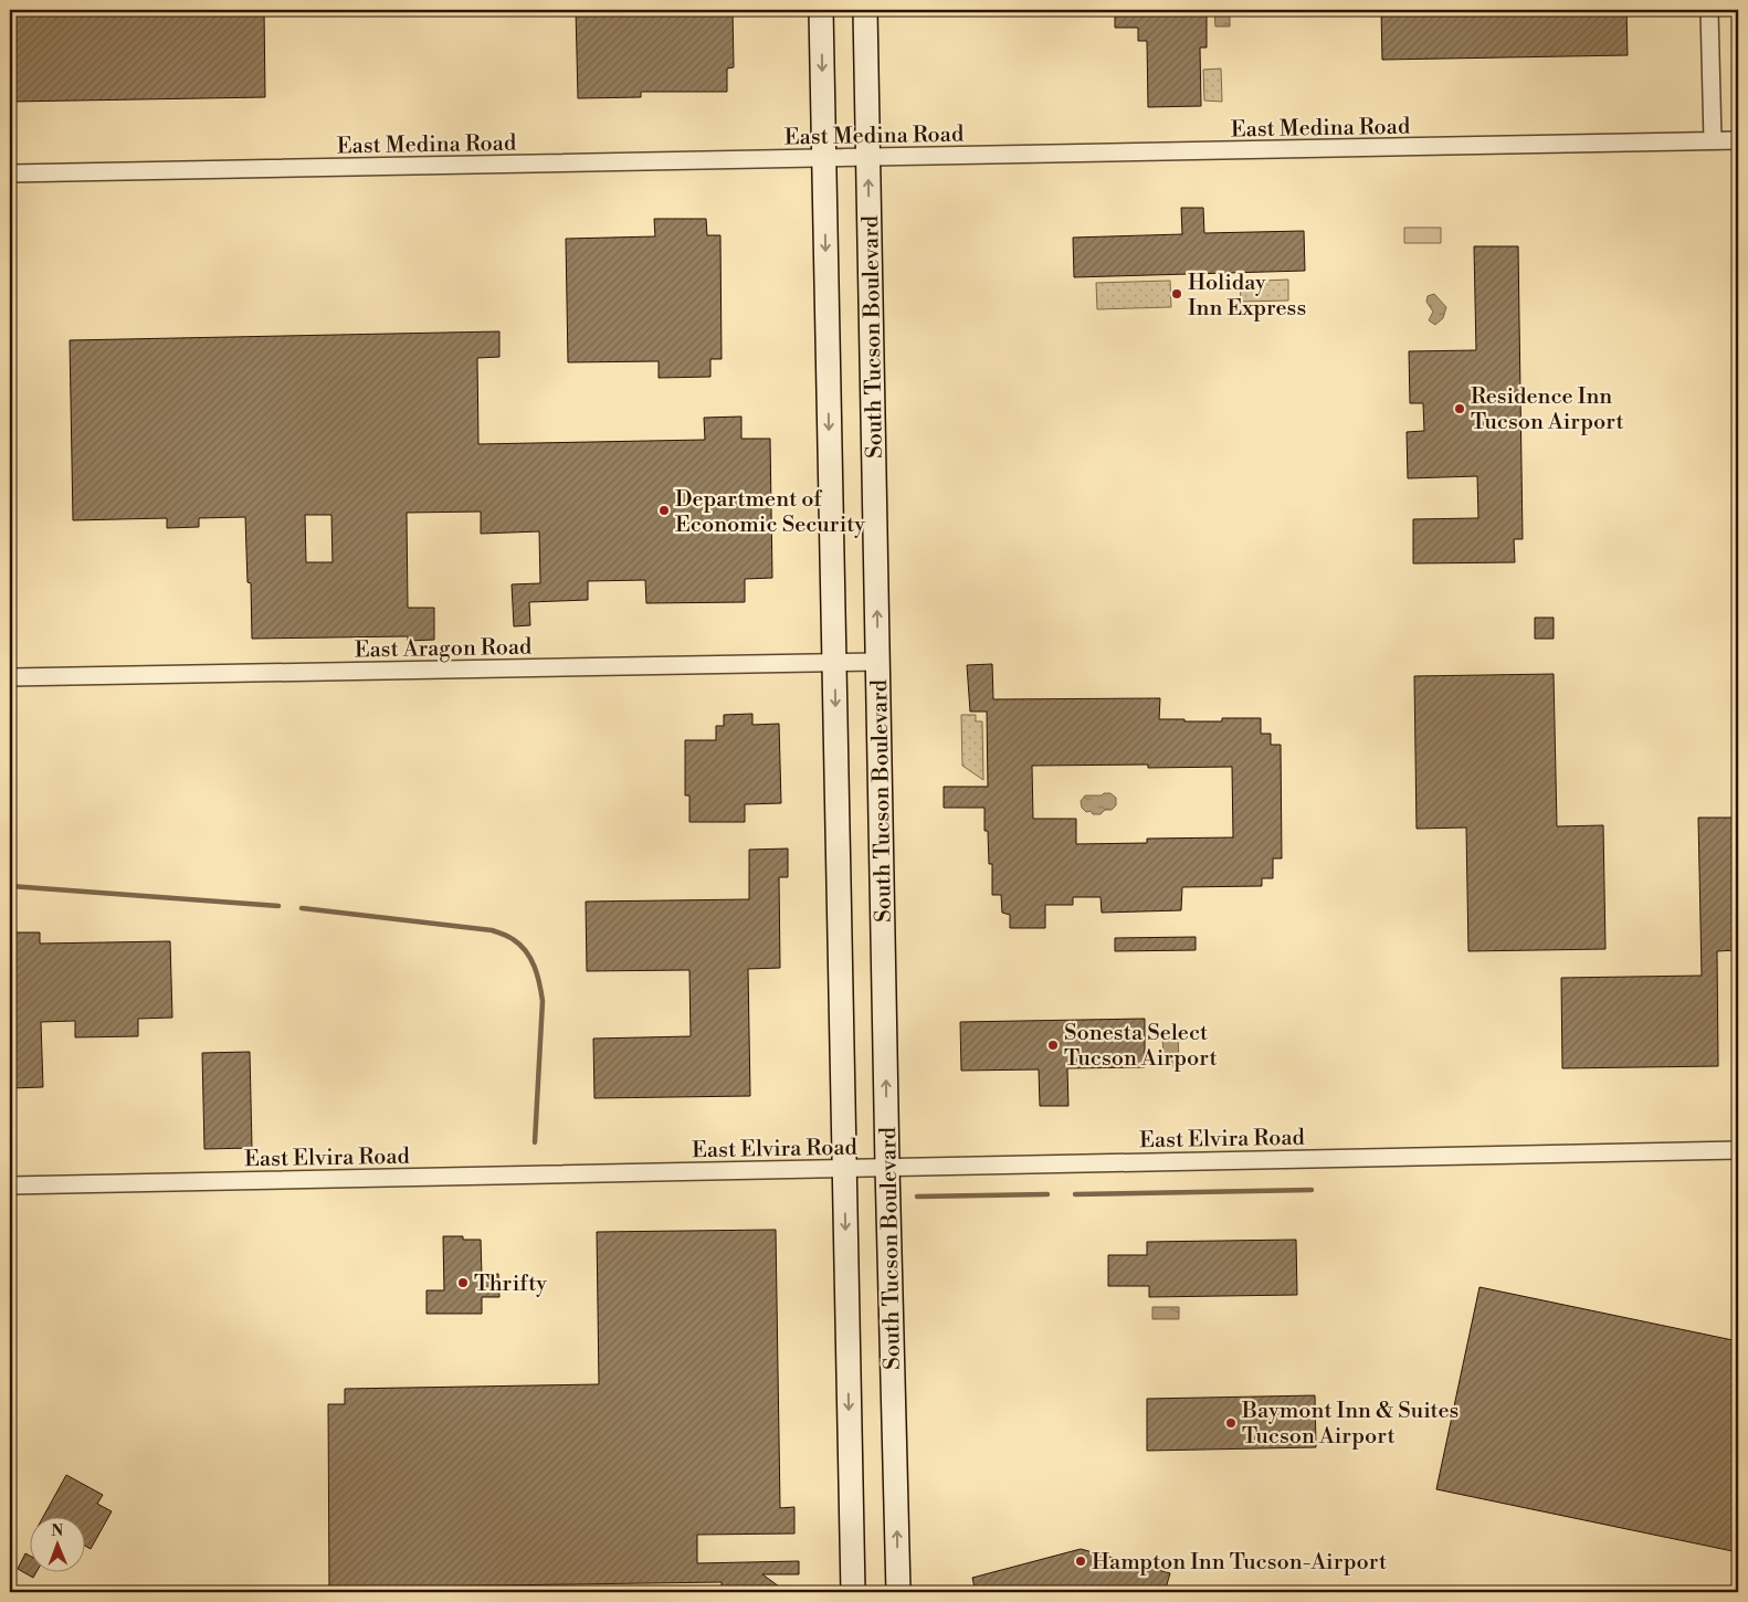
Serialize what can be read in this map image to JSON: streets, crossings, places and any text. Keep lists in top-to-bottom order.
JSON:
{
  "streets": {
    "main road": ["South Tucson Boulevard"],
    "street": ["East Medina Road", "East Aragon Road", "East Elvira Road"]
  },
  "crossings": [
    ["East Medina Road", "South Tucson Boulevard"],
    ["South Tucson Boulevard", "East Aragon Road"],
    ["South Tucson Boulevard", "East Elvira Road"]
  ],
  "places": [
    "Holiday Inn Express",
    "Residence Inn Tucson Airport",
    "Department of Economic Security",
    "Sonesta Select Tucson Airport",
    "Thrifty",
    "Baymont Inn & Suites Tucson Airport",
    "Hampton Inn Tucson-Airport"
  ],
  "north": "top"
}
